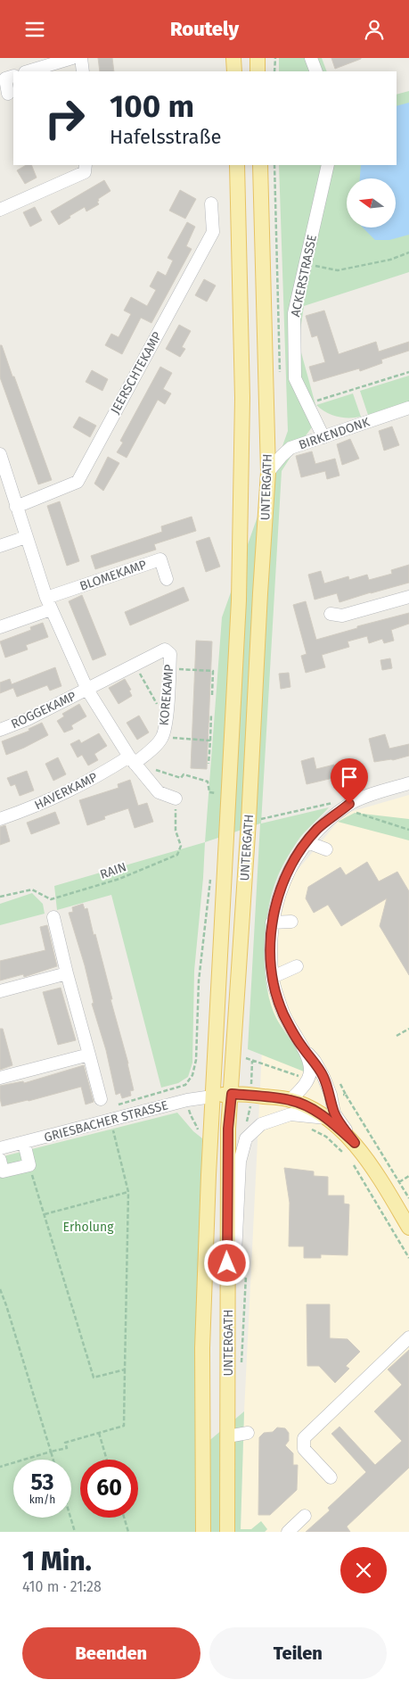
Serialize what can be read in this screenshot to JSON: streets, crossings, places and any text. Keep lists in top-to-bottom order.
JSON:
{
  "streets": {
    "main road": ["UNTERGATH"],
    "street": [
      "ACKERSTRASSE",
      "JEERSCHTEKAMP",
      "BIRKENDONK",
      "BLOMEKAMP",
      "KOREKAMP",
      "ROGGEKAMP",
      "HAVERKAMP",
      "GRIESBACHER STRASSE"
    ],
    "path": ["RAIN"]
  },
  "crossings": [
    ["ACKERSTRASSE", "BIRKENDONK"],
    ["BIRKENDONK", "UNTERGATH"],
    ["UNTERGATH", "GRIESBACHER STRASSE"],
    ["KOREKAMP", "ROGGEKAMP"],
    ["KOREKAMP", "HAVERKAMP"]
  ],
  "parks": ["Erholung"],
  "north": "left",
  "page": {
    "header": "Routely",
    "turn": ["100 m", "Hafelsstraße"],
    "speed": "53 km/h",
    "limit": "60",
    "heading": ["1 Min.", "410 m · 21:28"],
    "buttons": ["Beenden", "Teilen"]
  }
}
